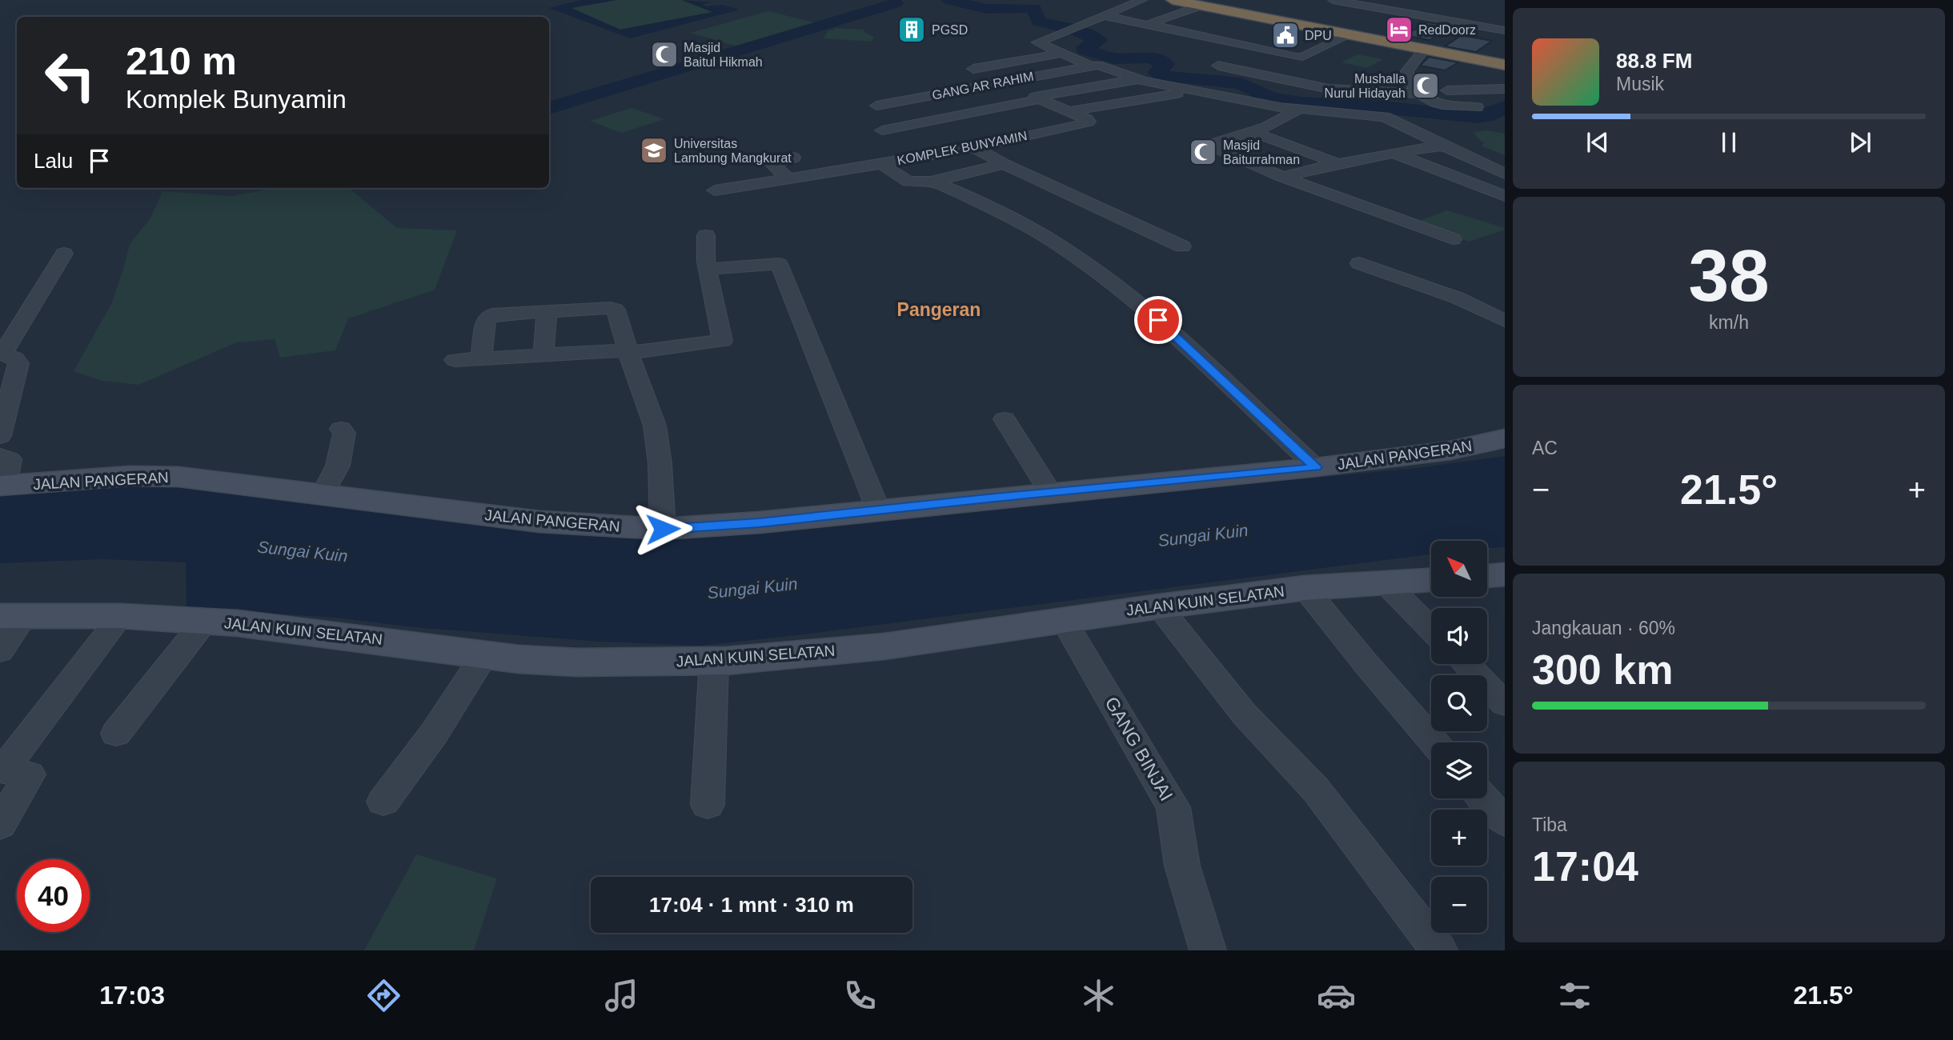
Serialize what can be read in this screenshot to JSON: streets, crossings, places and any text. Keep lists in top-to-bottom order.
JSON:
{
  "streets": {
    "street": [
      "GANG AR RAHIM",
      "KOMPLEK BUNYAMIN",
      "JALAN PANGERAN",
      "JALAN KUIN SELATAN",
      "GANG BINJAI"
    ]
  },
  "crossings": [
    ["KOMPLEK BUNYAMIN", "JALAN PANGERAN"],
    ["JALAN KUIN SELATAN", "GANG BINJAI"]
  ],
  "districts": ["Pangeran"],
  "water": ["Sungai Kuin"],
  "places": {
    "building": ["PGSD"],
    "hotel": ["RedDoorz"],
    "public building": ["DPU"],
    "mosque": ["Masjid Baitul Hikmah", "Mushalla Nurul Hidayah", "Masjid Baiturrahman"],
    "school or university": ["Universitas Lambung Mangkurat"]
  },
  "north": "top left",
  "page": {
    "turn": ["210 m", "Komplek Bunyamin"],
    "song": ["88.8 FM", "Musik"],
    "then": "Lalu",
    "tile": [
      ["38", "km/h"],
      "AC",
      ["Jangkauan · 60%", "300 km"],
      ["Tiba", "17:04"]
    ],
    "heat": ["−", "21.5°", "+"],
    "map_buttons": ["+", "−"],
    "limit": "40",
    "trip": "17:04 · 1 mnt · 310 m",
    "tabs": ["17:03", "21.5°"]
  }
}
